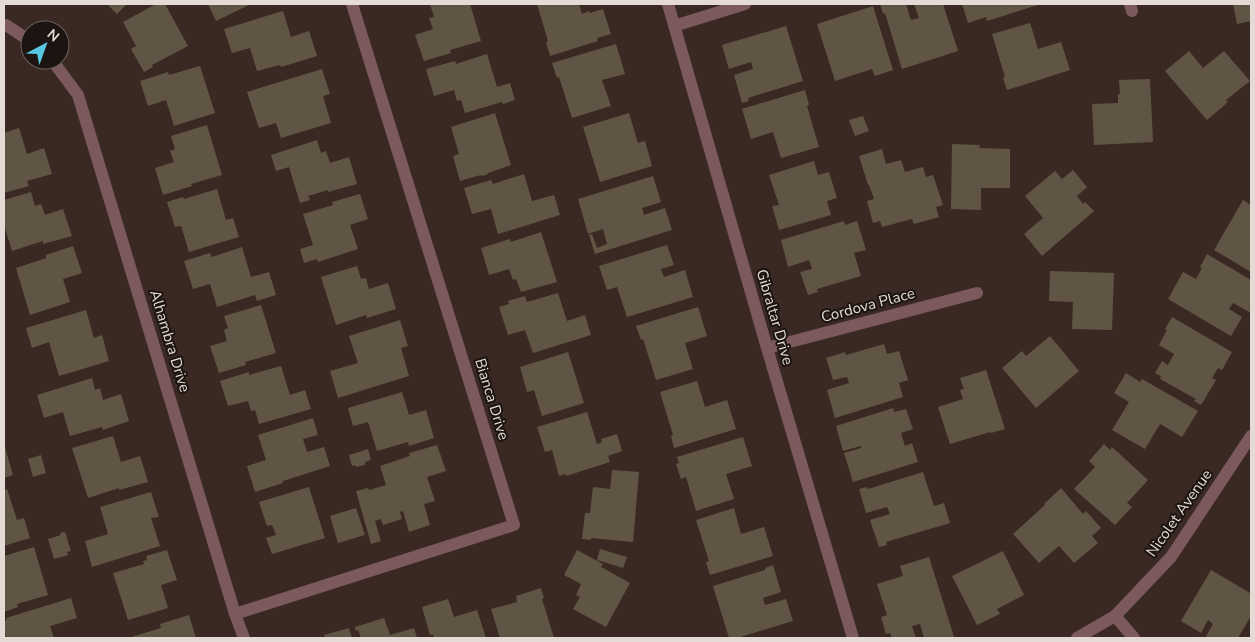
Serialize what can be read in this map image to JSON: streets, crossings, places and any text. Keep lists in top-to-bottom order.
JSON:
{
  "streets": {
    "street": [
      "Cordova Place",
      "Gibraltar Drive",
      "Alhambra Drive",
      "Bianca Drive",
      "Nicolet Avenue"
    ]
  },
  "crossings": [
    ["Cordova Place", "Gibraltar Drive"],
    ["Alhambra Drive", "Bianca Drive"]
  ],
  "north": "top right"
}
